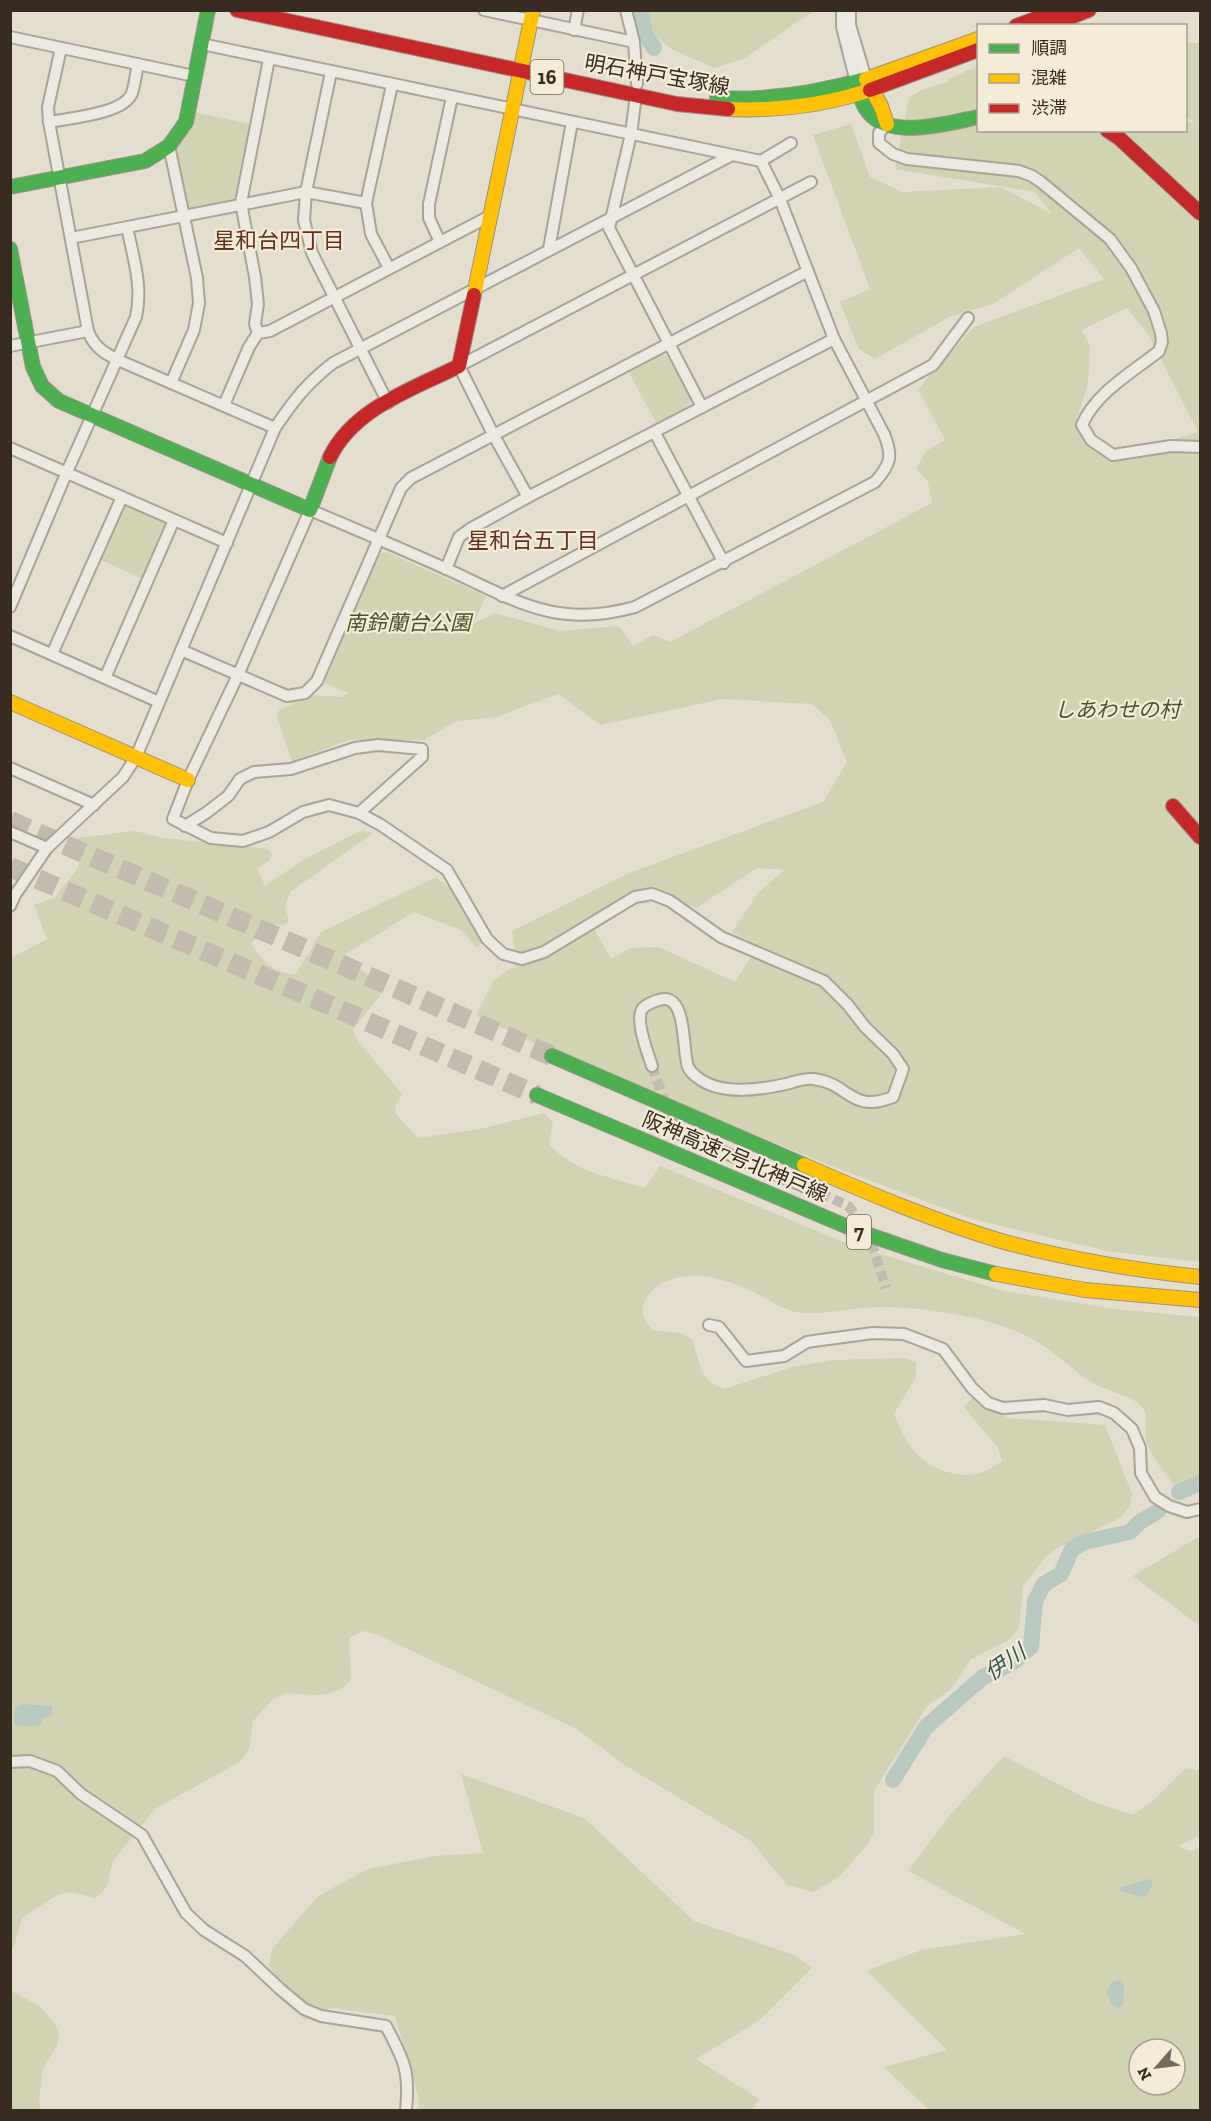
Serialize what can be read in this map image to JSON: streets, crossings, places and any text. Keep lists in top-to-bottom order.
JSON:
{
  "streets": {
    "main road": [
      "明石神戸宝塚線",
      "16",
      "阪神高速7号北神戸線",
      "7"
    ]
  },
  "districts": ["星和台四丁目", "星和台五丁目"],
  "water": ["伊川"],
  "parks": ["南鈴蘭台公園", "しあわせの村"],
  "legend": ["順調", "混雑", "渋滞"],
  "north": "bottom left"
}
